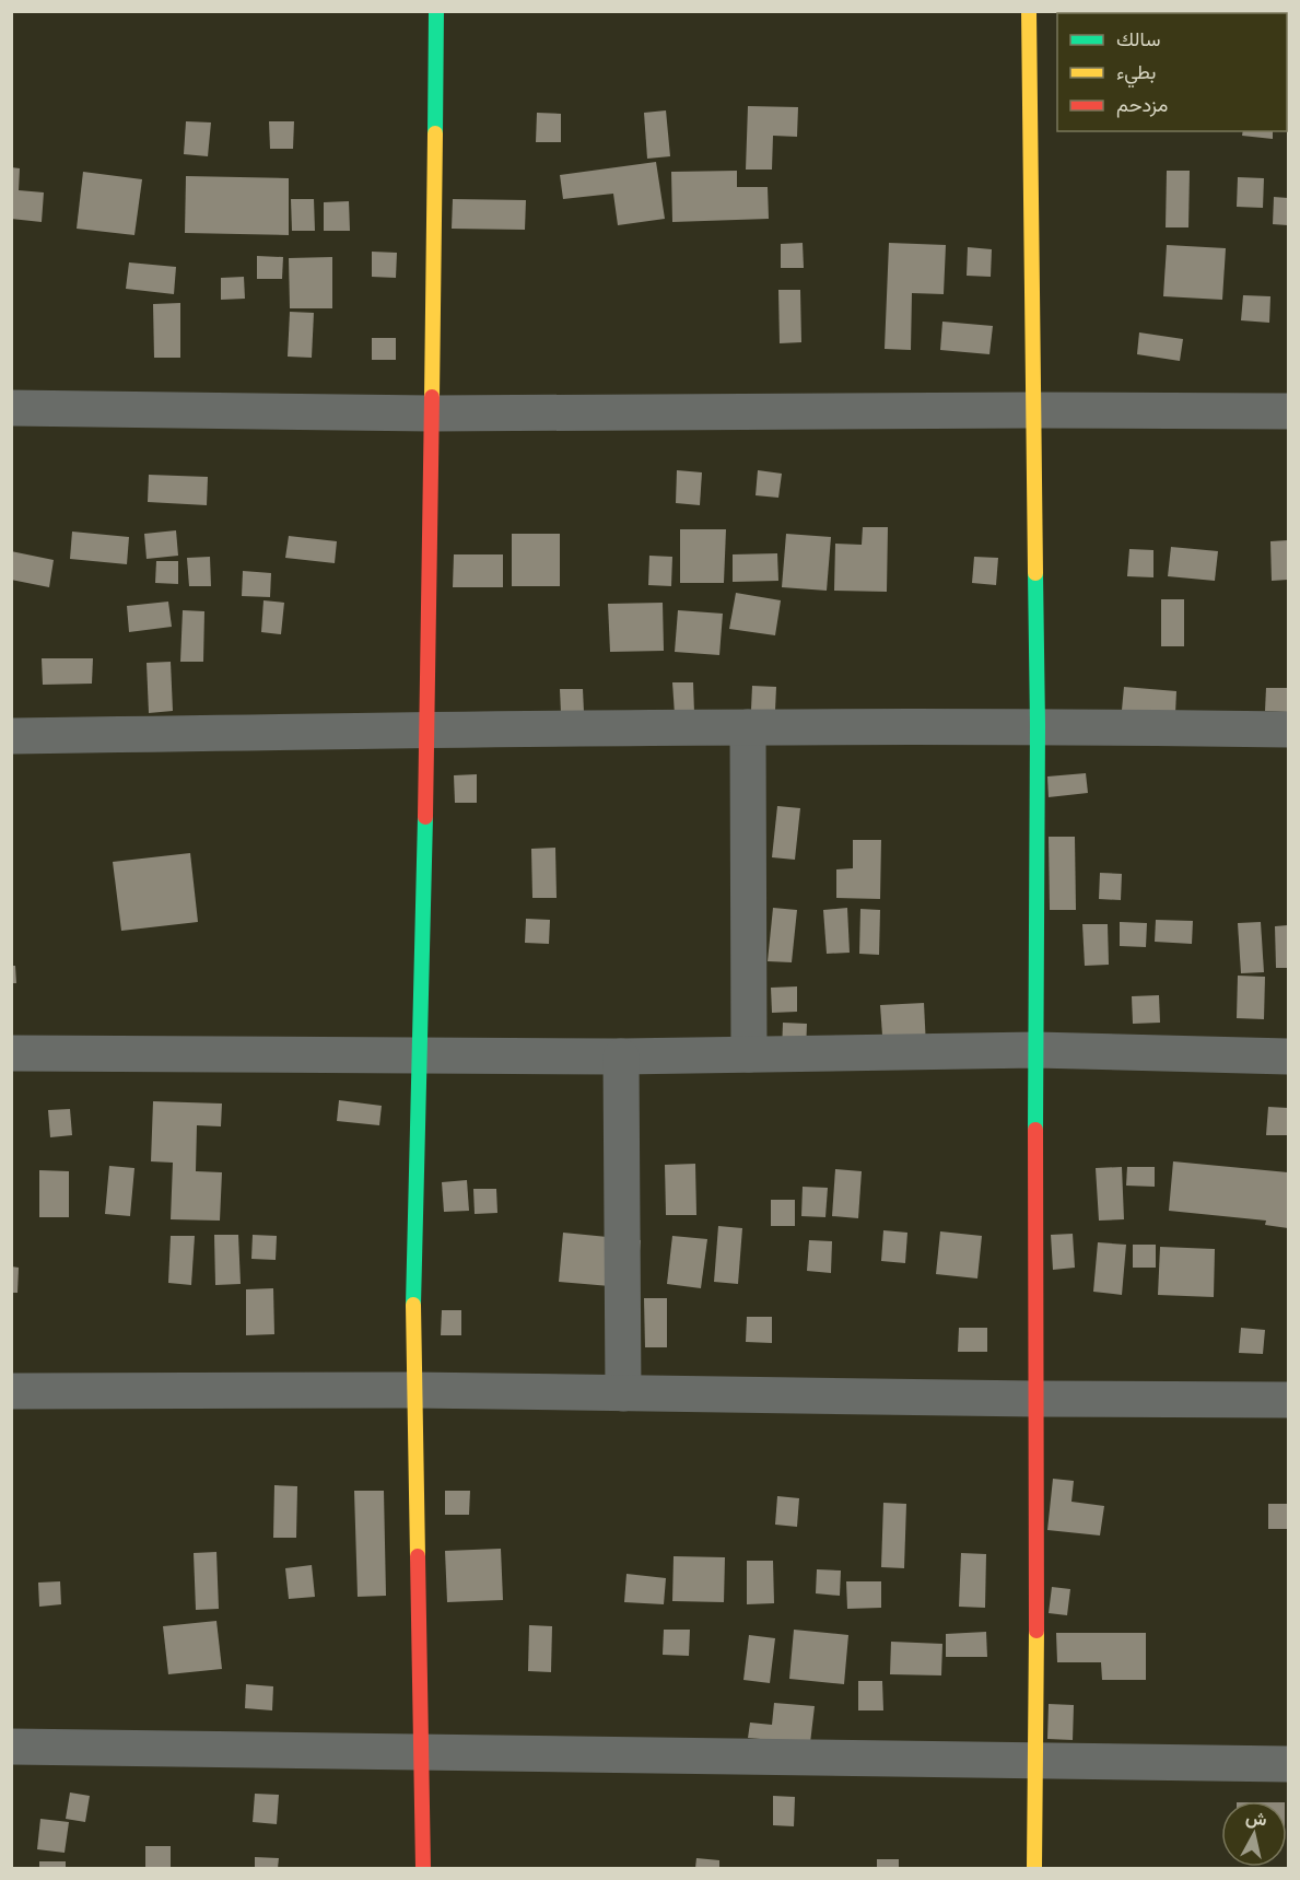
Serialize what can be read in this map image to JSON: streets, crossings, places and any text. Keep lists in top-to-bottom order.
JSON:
{
  "legend": ["سالك", "بطيء", "مزدحم"],
  "north": "top"
}
